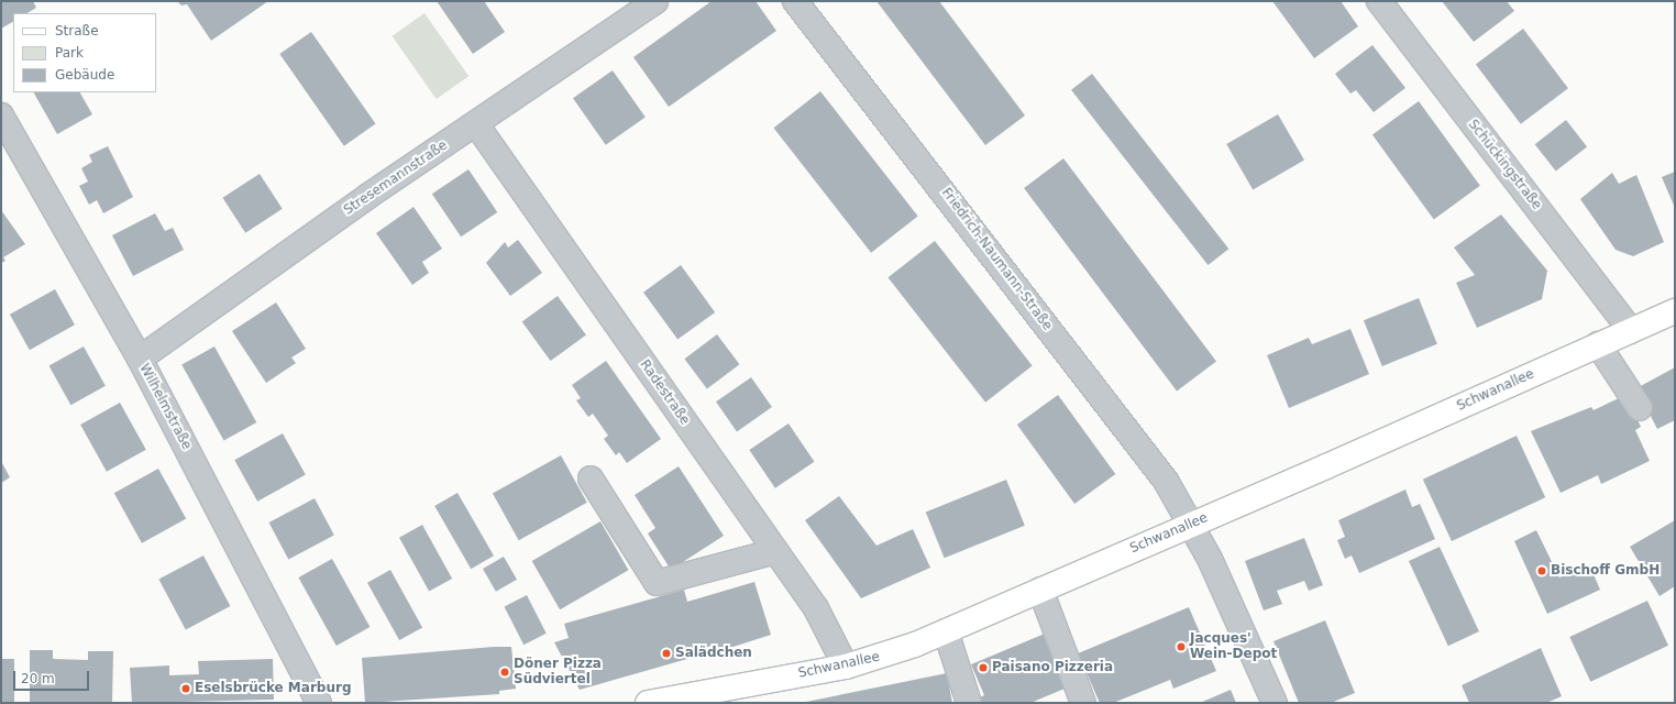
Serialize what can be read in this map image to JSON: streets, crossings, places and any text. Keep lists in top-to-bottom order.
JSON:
{
  "streets": {
    "main road": ["Schwanallee"],
    "street": [
      "Schückingstraße",
      "Stresemannstraße",
      "Friedrich-Naumann-Straße",
      "Radestraße",
      "Wilhelmstraße"
    ]
  },
  "crossings": [
    ["Schückingstraße", "Schwanallee"],
    ["Stresemannstraße", "Radestraße"],
    ["Stresemannstraße", "Wilhelmstraße"],
    ["Friedrich-Naumann-Straße", "Schwanallee"],
    ["Schwanallee", "Radestraße"]
  ],
  "places": [
    "Bischoff GmbH",
    "Jacques' Wein-Depot",
    "Salädchen",
    "Paisano Pizzeria",
    "Döner Pizza Südviertel",
    "Eselsbrücke Marburg"
  ],
  "legend": ["Straße", "Park", "Gebäude"],
  "scale_bar": "20 m"
}
